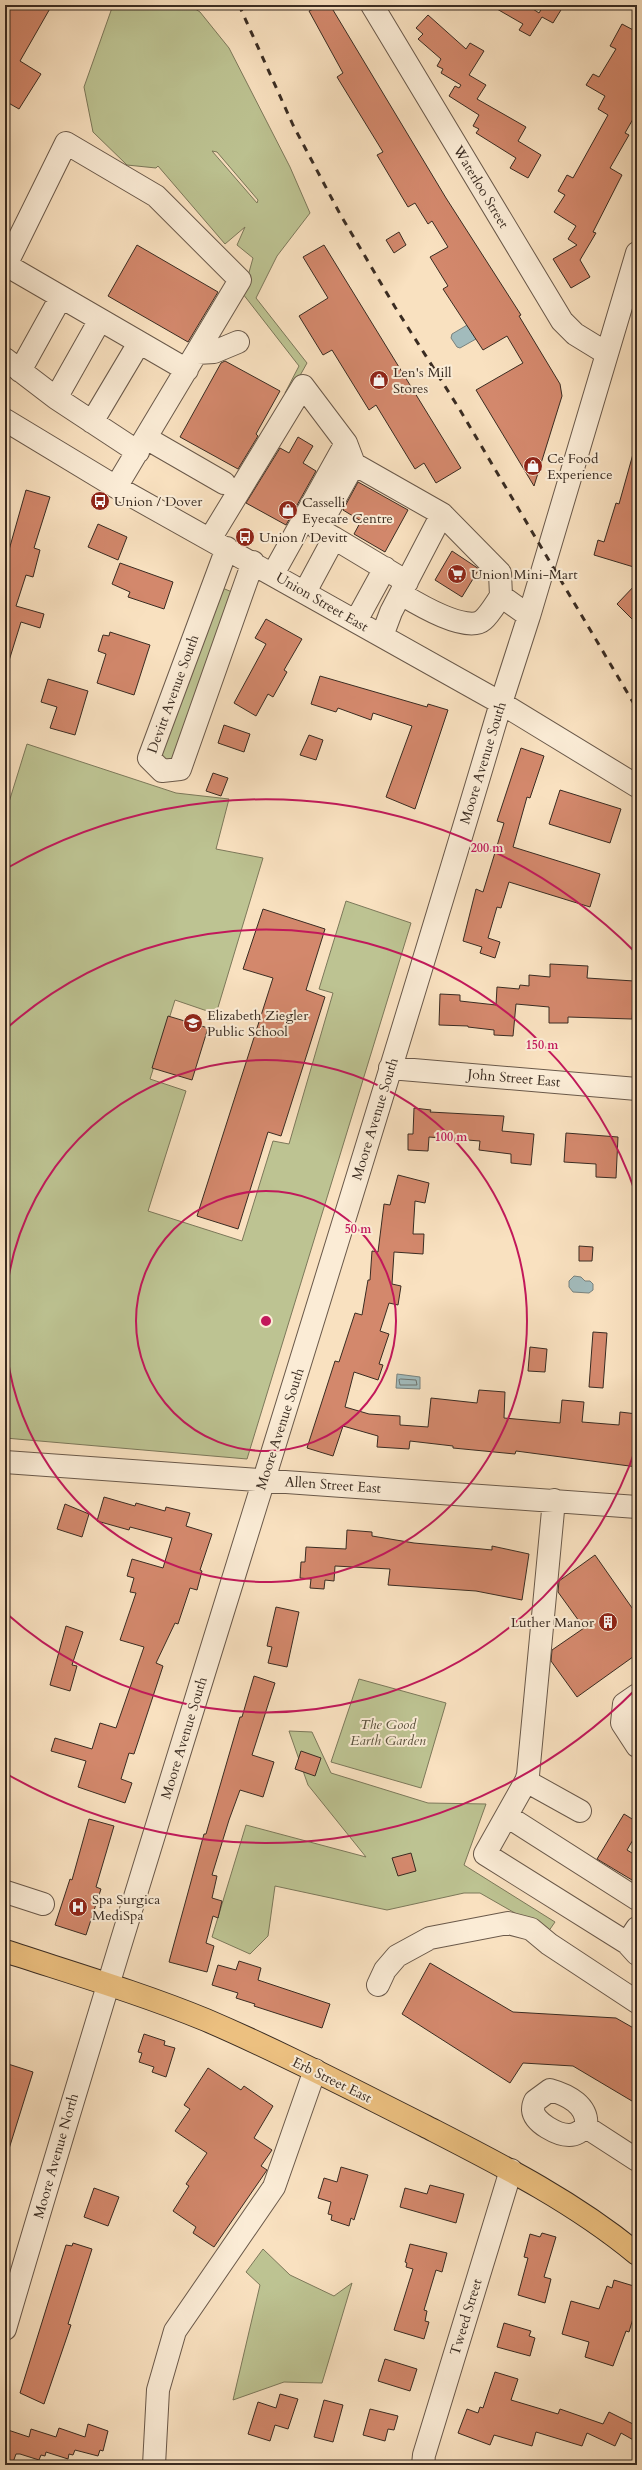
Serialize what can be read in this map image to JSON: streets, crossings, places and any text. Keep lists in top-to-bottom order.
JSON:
{
  "streets": {
    "main road": ["Erb Street East"],
    "street": [
      "Waterloo Street",
      "Union Street East",
      "Devitt Avenue South",
      "Moore Avenue South",
      "John Street East",
      "Allen Street East",
      "Moore Avenue North",
      "Tweed Street"
    ]
  },
  "crossings": [
    ["Waterloo Street", "Moore Avenue South"],
    ["Union Street East", "Devitt Avenue South"],
    ["Union Street East", "Moore Avenue South"],
    ["Moore Avenue South", "John Street East"],
    ["Moore Avenue South", "Allen Street East"],
    ["Moore Avenue South", "Erb Street East"],
    ["Moore Avenue South", "Moore Avenue North"],
    ["Erb Street East", "Moore Avenue North"],
    ["Erb Street East", "Tweed Street"]
  ],
  "parks": ["The Good Earth Garden"],
  "places": {
    "shop": ["Len's Mill Stores", "Ce Food Experience", "Casselli Eyecare Centre"],
    "bus stop": ["Union / Dover", "Union / Devitt"],
    "supermarket": ["Union Mini-Mart"],
    "school or university": ["Elizabeth Ziegler Public School"],
    "building": ["Luther Manor"],
    "hospital": ["Spa Surgica MediSpa"]
  },
  "rings": [
    "200 m",
    "150 m",
    "100 m",
    "50 m"
  ]
}
